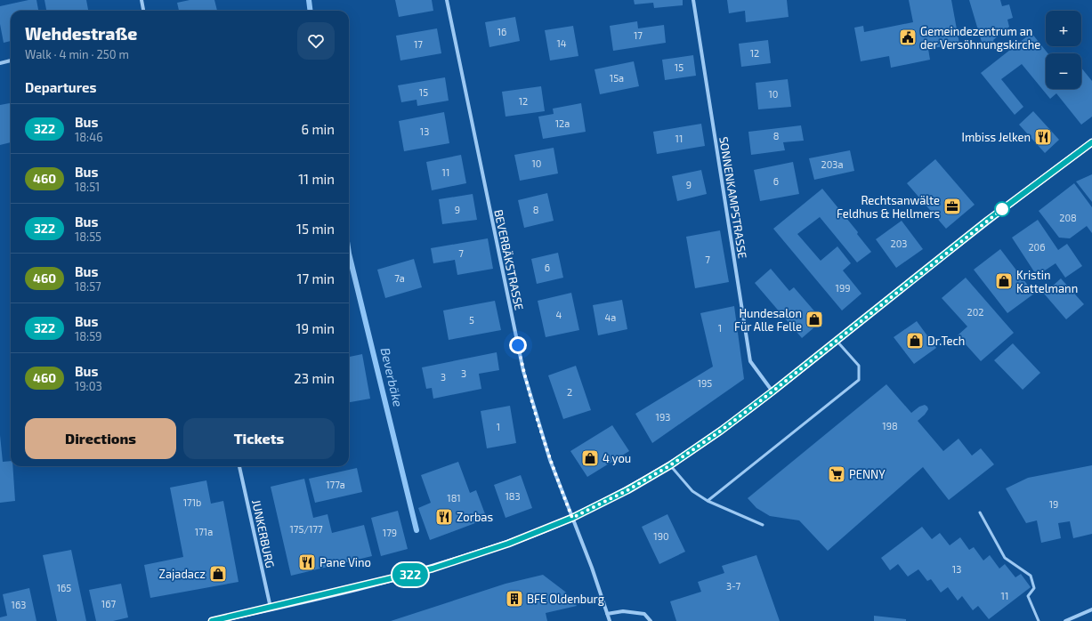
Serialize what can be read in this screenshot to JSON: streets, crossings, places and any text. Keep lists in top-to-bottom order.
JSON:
{
  "streets": {
    "street": ["SONNENKAMPSTRASSE", "BEVERBÄKSTRASSE", "JUNKERBURG"]
  },
  "water": ["Beverbäke"],
  "places": {
    "public building": ["Gemeindezentrum an der Versöhnungskirche"],
    "restaurant": ["Imbiss Jelken", "Zorbas", "Pane Vino"],
    "office": ["Rechtsanwälte Feldhus & Hellmers"],
    "shop": [
      "Kristin Kattelmann",
      "Hundesalon Für Alle Felle",
      "Dr.Tech",
      "4 you",
      "Zajadacz"
    ],
    "supermarket": ["PENNY"],
    "building": ["BFE Oldenburg"]
  },
  "lines": ["bus line 322"],
  "house_numbers": [
    "16",
    "17",
    "14",
    "17",
    "12",
    "15",
    "15a",
    "15",
    "10",
    "12",
    "12a",
    "13",
    "8",
    "11",
    "10",
    "203a",
    "11",
    "6",
    "9",
    "9",
    "8",
    "208",
    "203",
    "206",
    "7",
    "7",
    "6",
    "7a",
    "199",
    "202",
    "4",
    "4a",
    "5",
    "1",
    "3",
    "3",
    "195",
    "2",
    "193",
    "198",
    "1",
    "177a",
    "183",
    "181",
    "171b",
    "19",
    "175/177",
    "171a",
    "179",
    "190",
    "13",
    "3-7",
    "165",
    "11",
    "167",
    "163"
  ],
  "page": {
    "on_map": "322",
    "map_buttons": ["+", "−"],
    "heading": [
      ["Wehdestraße", "Walk · 4 min · 250 m"],
      "Departures"
    ],
    "list": [
      {
        "mark": "322",
        "name": "Bus",
        "note": "18:46",
        "value": "6 min"
      },
      {
        "mark": "460",
        "name": "Bus",
        "note": "18:51",
        "value": "11 min"
      },
      {
        "mark": "322",
        "name": "Bus",
        "note": "18:55",
        "value": "15 min"
      },
      {
        "mark": "460",
        "name": "Bus",
        "note": "18:57",
        "value": "17 min"
      },
      {
        "mark": "322",
        "name": "Bus",
        "note": "18:59",
        "value": "19 min"
      },
      {
        "mark": "460",
        "name": "Bus",
        "note": "19:03",
        "value": "23 min"
      }
    ],
    "buttons": ["Directions", "Tickets"]
  }
}
